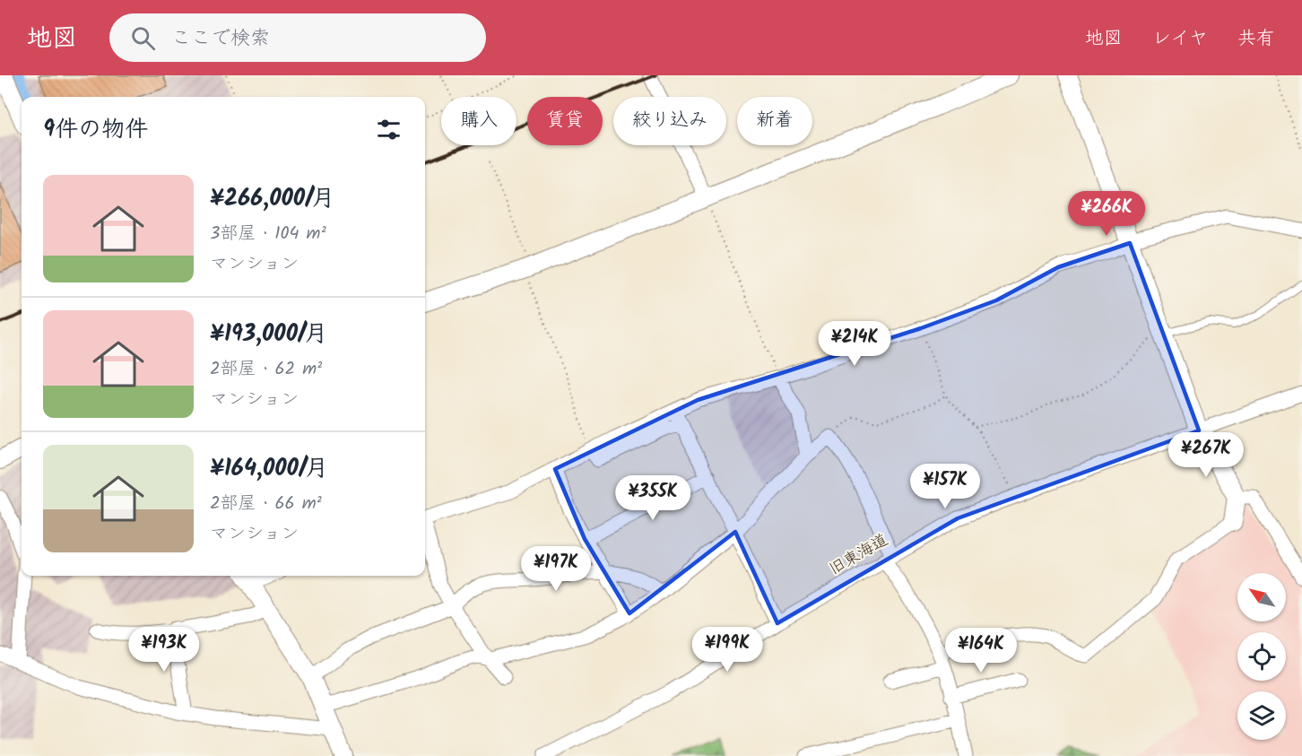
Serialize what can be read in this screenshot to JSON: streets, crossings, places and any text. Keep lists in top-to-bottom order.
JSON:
{
  "streets": {
    "street": ["旧東海道"]
  },
  "north": "top left",
  "page": {
    "header": "地図",
    "search": "ここで検索",
    "nav": ["地図", "レイヤ", "共有"],
    "chip": [
      "購入",
      "賃貸",
      "絞り込み",
      "新着"
    ],
    "heading": "9件の物件",
    "list": [
      {
        "name": "¥266,000/月",
        "note": "3部屋 · 104 m² · マンション"
      },
      {
        "name": "¥193,000/月",
        "note": "2部屋 · 62 m² · マンション"
      },
      {
        "name": "¥164,000/月",
        "note": "2部屋 · 66 m² · マンション"
      }
    ],
    "price": [
      "¥266K",
      "¥214K",
      "¥267K",
      "¥157K",
      "¥355K",
      "¥197K",
      "¥193K",
      "¥199K",
      "¥164K"
    ]
  }
}
